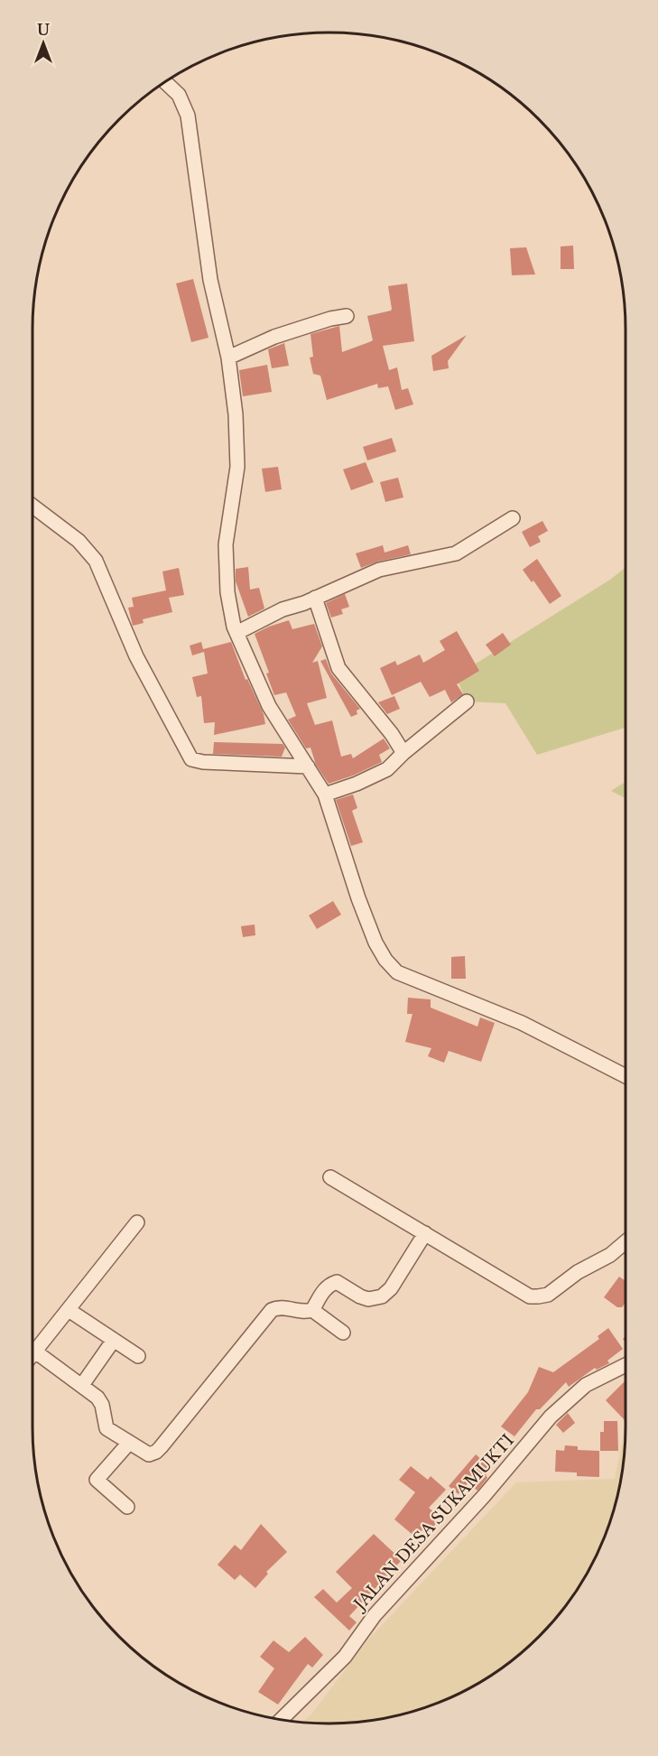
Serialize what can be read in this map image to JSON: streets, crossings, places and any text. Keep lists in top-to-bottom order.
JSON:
{
  "streets": {
    "street": ["JALAN DESA SUKAMUKTI"]
  },
  "north": "top"
}
